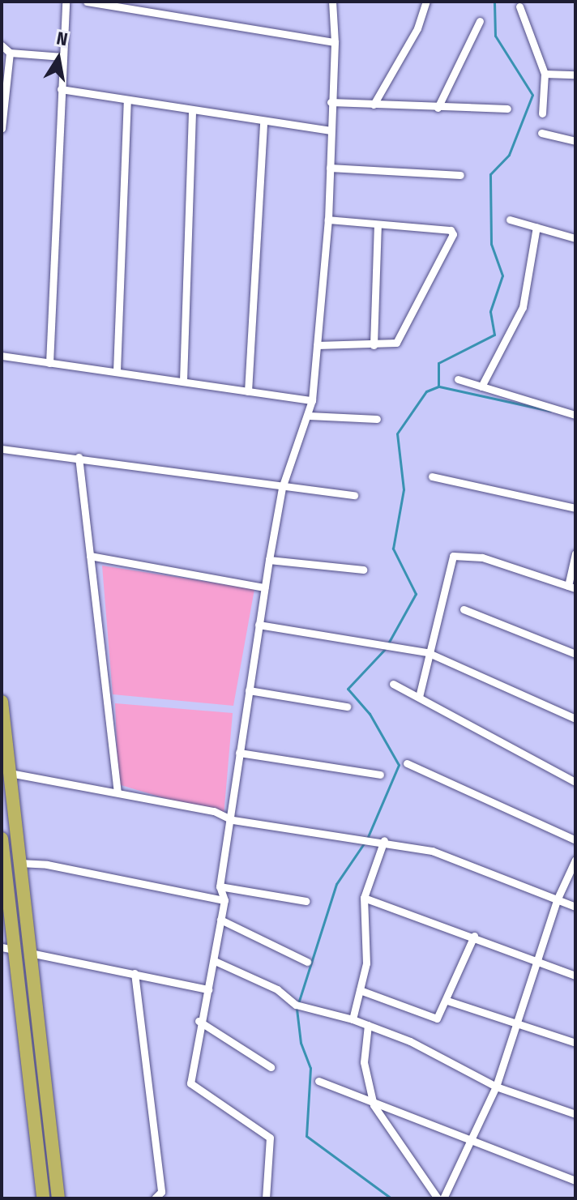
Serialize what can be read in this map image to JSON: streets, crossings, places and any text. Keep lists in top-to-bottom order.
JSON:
{
  "north": "top"
}
